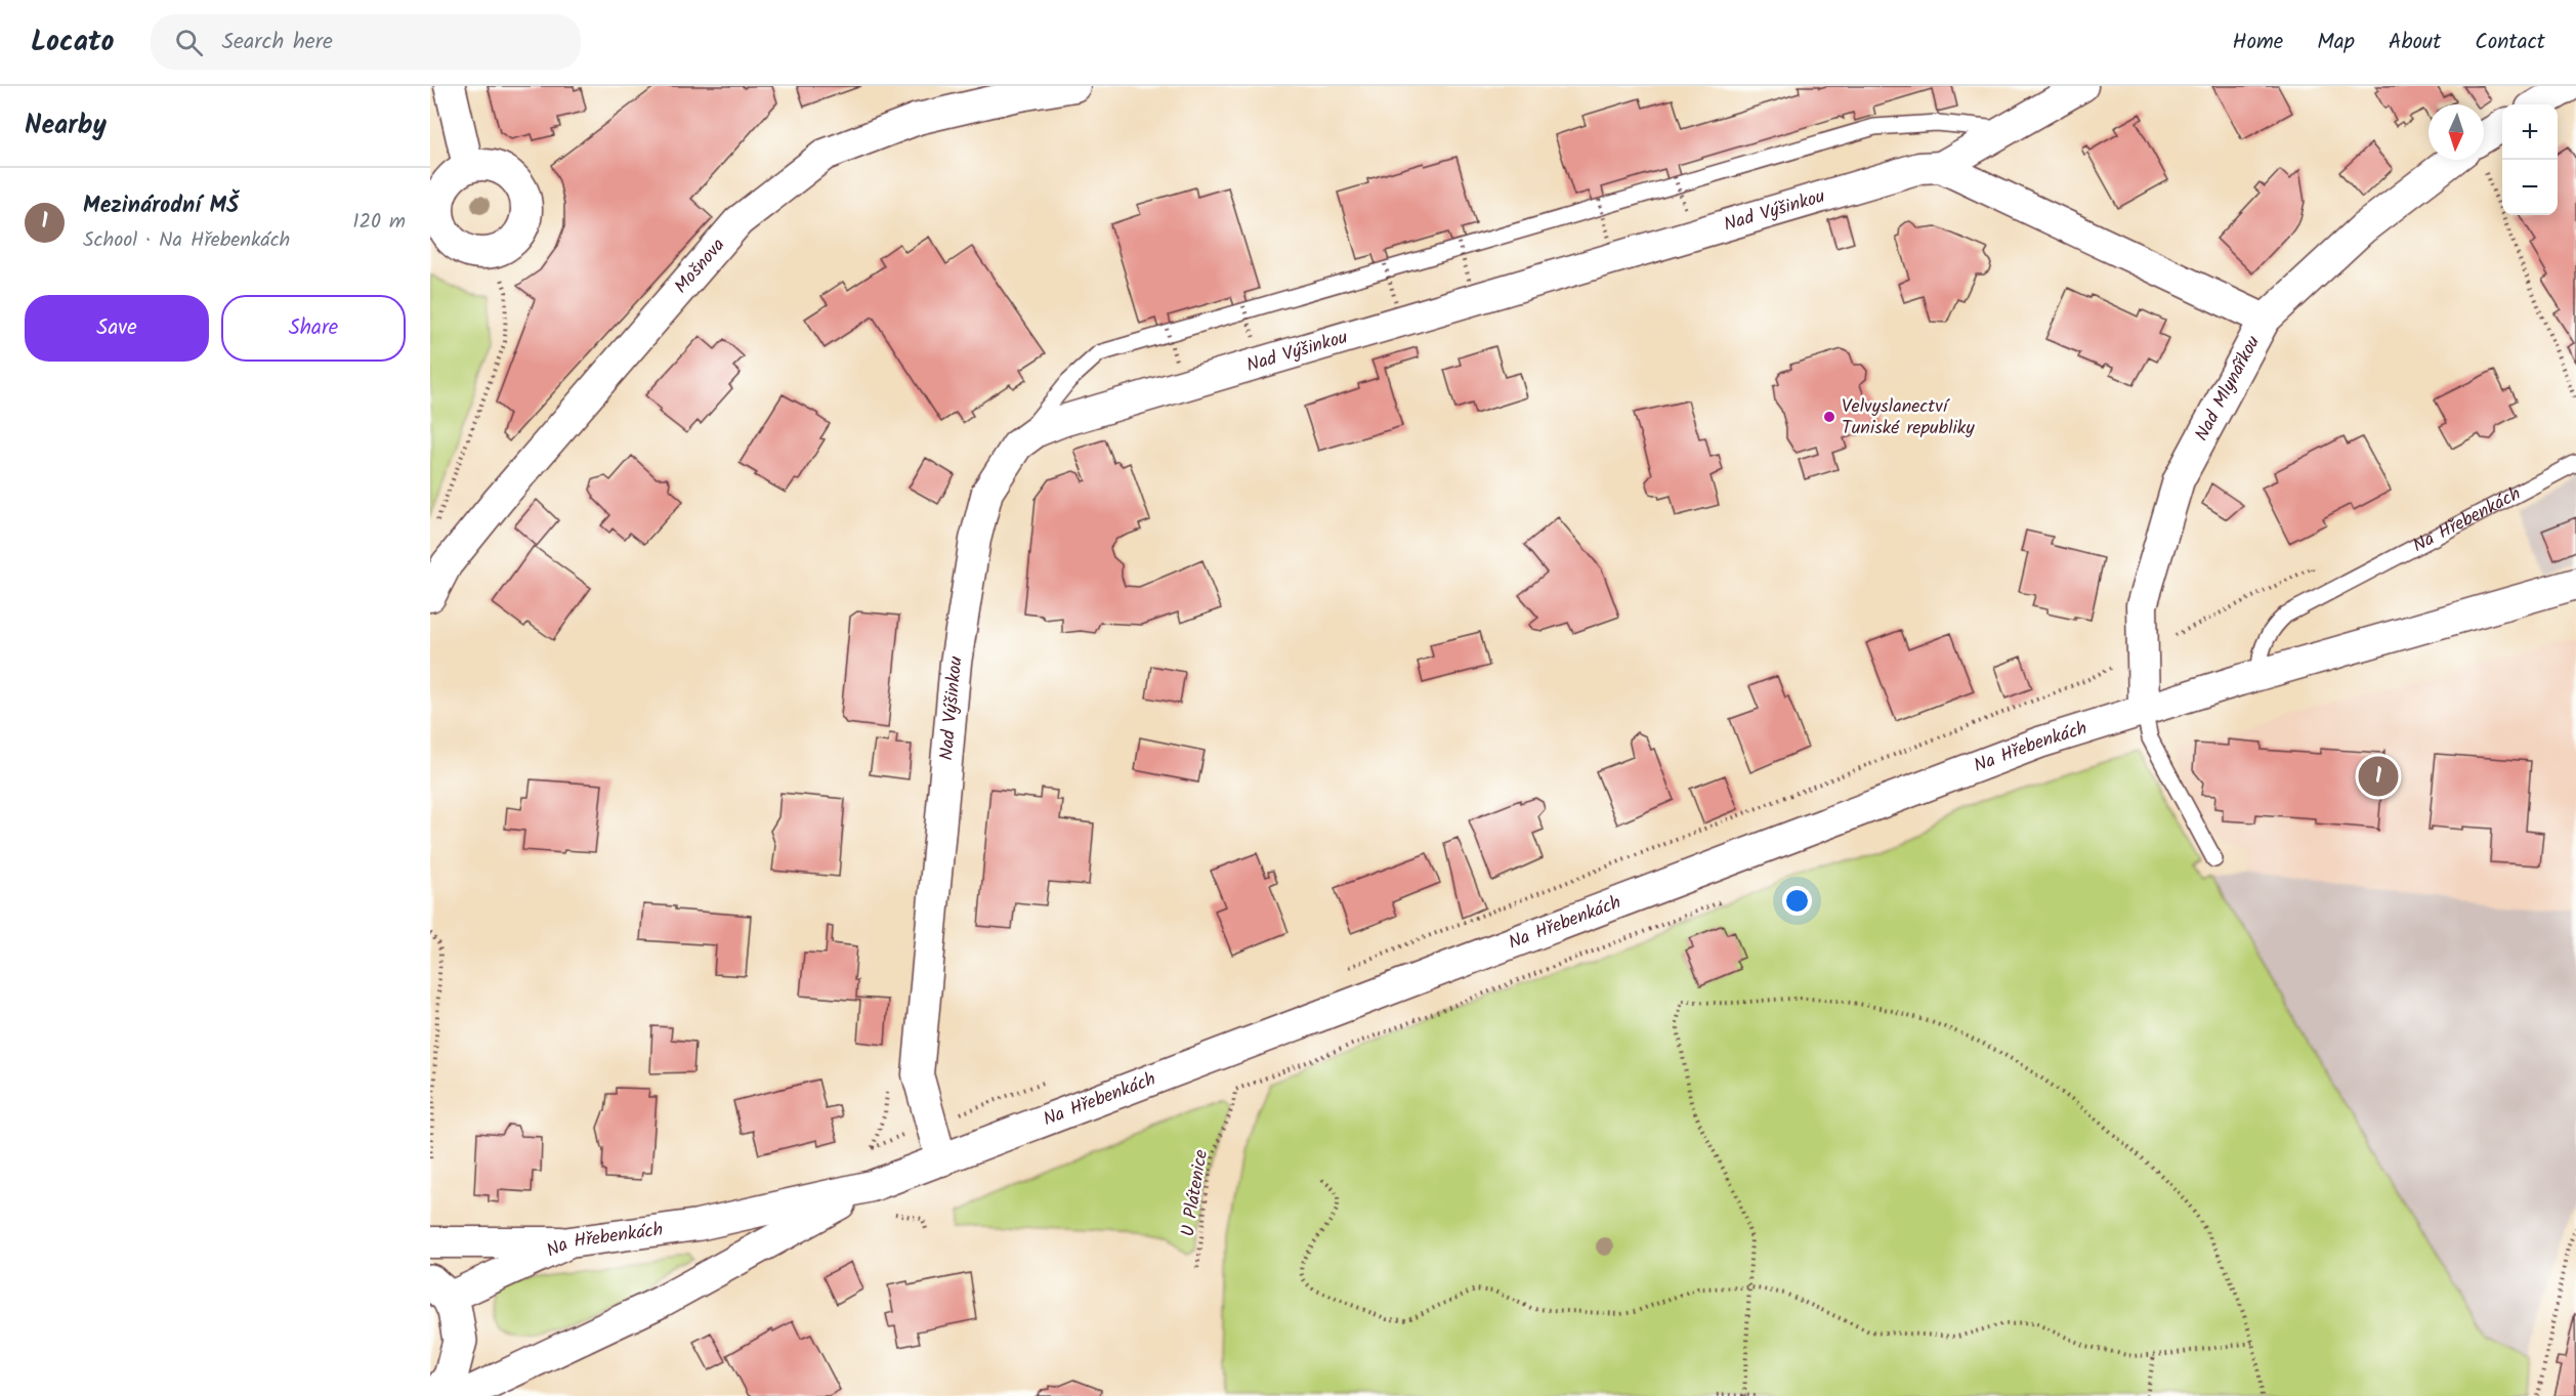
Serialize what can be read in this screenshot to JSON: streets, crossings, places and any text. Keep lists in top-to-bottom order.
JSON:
{
  "streets": {
    "street": [
      "Nad Výšinkou",
      "Mošnova",
      "Nad Mlynářkou",
      "Na Hřebenkách"
    ],
    "path": ["U Plátenice"]
  },
  "crossings": [
    ["Nad Výšinkou", "Na Hřebenkách"],
    ["Nad Mlynářkou", "Na Hřebenkách"]
  ],
  "places": ["Velvyslanectví Tuniské republiky"],
  "north": "bottom",
  "page": {
    "header": "Locato",
    "search": "Search here",
    "nav": [
      "Home",
      "Map",
      "About",
      "Contact"
    ],
    "heading": "Nearby",
    "map_buttons": ["+", "−"],
    "list": [
      {
        "mark": "1",
        "name": "Mezinárodní MŠ",
        "note": "School · Na Hřebenkách",
        "value": "120 m"
      }
    ],
    "buttons": ["Save", "Share"],
    "pins": "1"
  }
}
